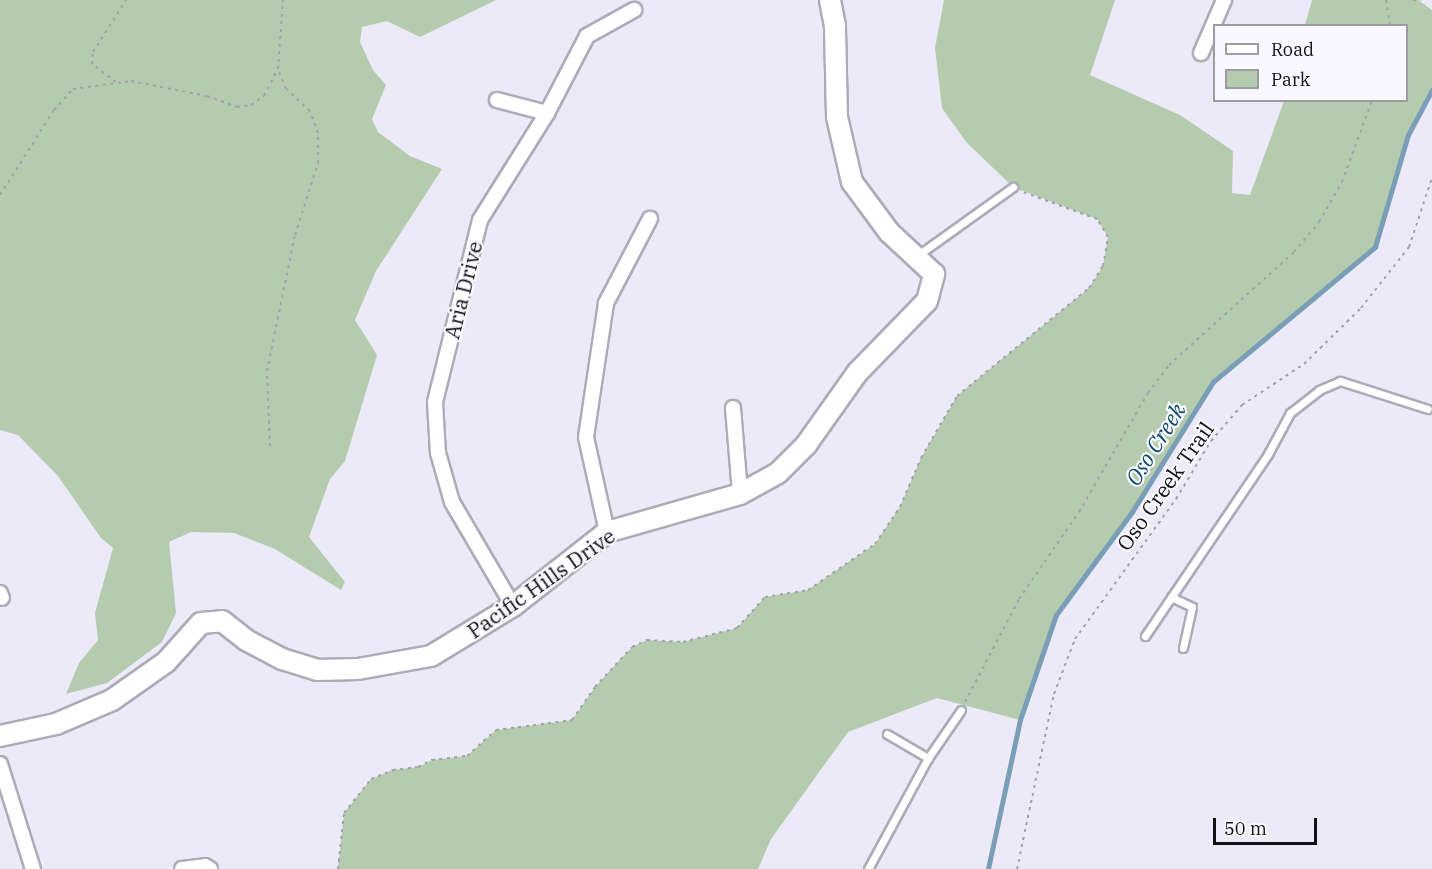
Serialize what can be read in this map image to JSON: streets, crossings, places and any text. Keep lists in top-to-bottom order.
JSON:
{
  "streets": {
    "street": ["Aria Drive", "Pacific Hills Drive"],
    "path": ["Oso Creek Trail"]
  },
  "crossings": [
    ["Aria Drive", "Pacific Hills Drive"]
  ],
  "water": ["Oso Creek"],
  "legend": ["Road", "Park"],
  "scale_bar": "50 m"
}
